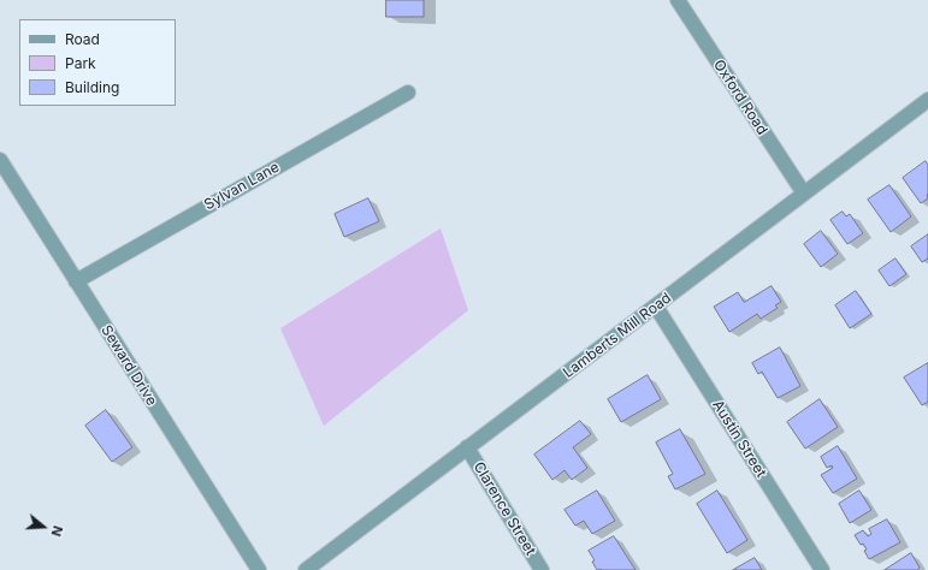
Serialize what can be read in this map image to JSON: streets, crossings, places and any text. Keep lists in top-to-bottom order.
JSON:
{
  "streets": {
    "street": [
      "Oxford Road",
      "Sylvan Lane",
      "Lamberts Mill Road",
      "Seward Drive",
      "Austin Street",
      "Clarence Street"
    ]
  },
  "crossings": [
    ["Oxford Road", "Lamberts Mill Road"],
    ["Sylvan Lane", "Seward Drive"],
    ["Lamberts Mill Road", "Austin Street"],
    ["Lamberts Mill Road", "Clarence Street"]
  ],
  "legend": ["Road", "Park", "Building"],
  "north": "right"
}
